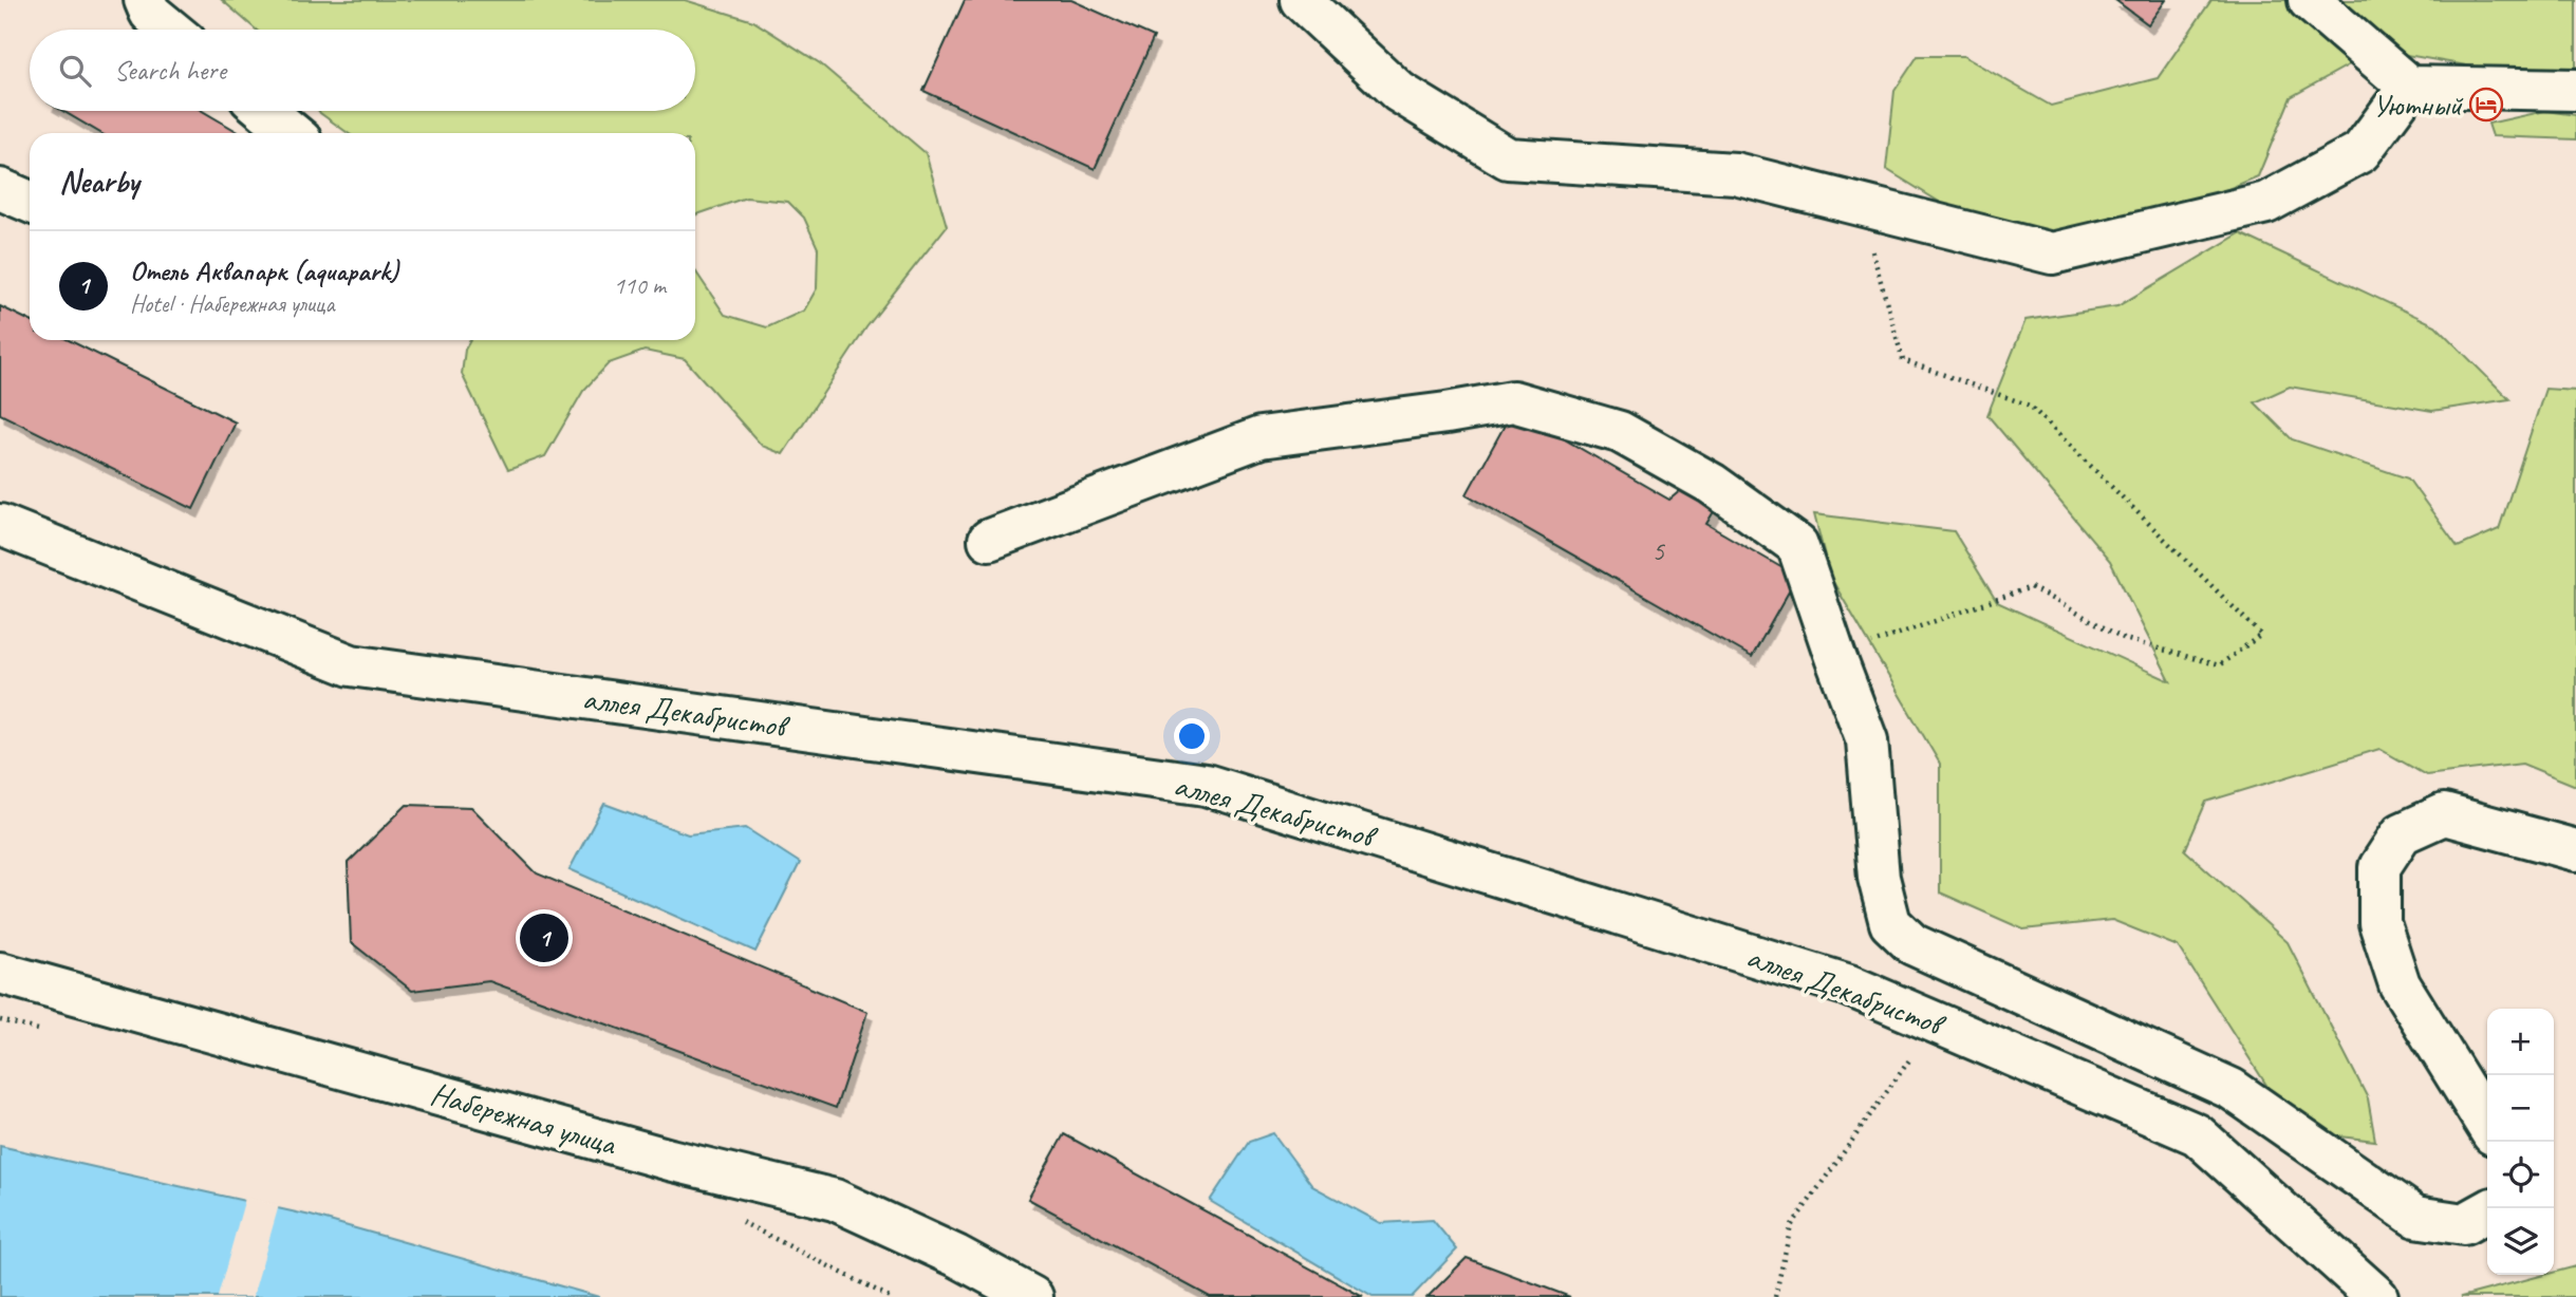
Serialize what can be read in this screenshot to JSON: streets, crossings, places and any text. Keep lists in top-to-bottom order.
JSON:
{
  "streets": {
    "street": ["аллея Декабристов", "Набережная улица"]
  },
  "places": {
    "hotel": ["Уютный"]
  },
  "house_numbers": ["5"],
  "page": {
    "search": "Search here",
    "heading": "Nearby",
    "list": [
      {
        "mark": "1",
        "name": "Отель Аквапарк (aquapark)",
        "note": "Hotel · Набережная улица",
        "value": "110 m"
      }
    ],
    "pins": "1",
    "map_buttons": ["+", "−"]
  }
}
